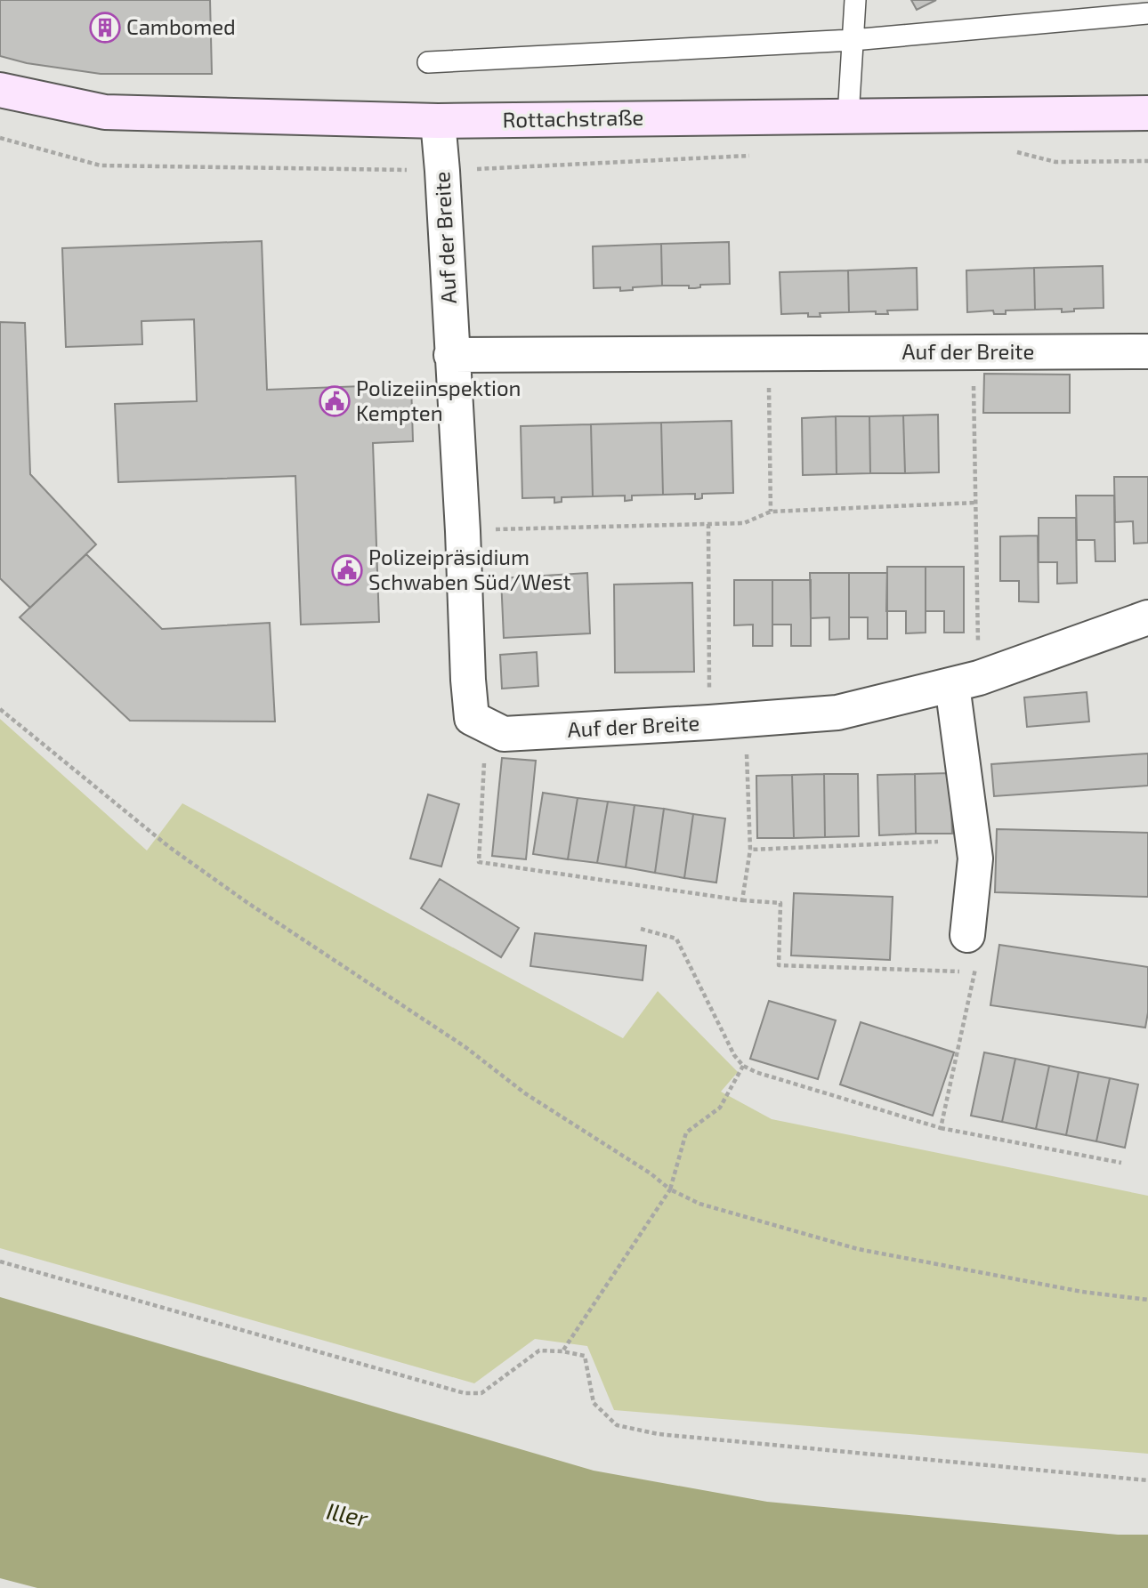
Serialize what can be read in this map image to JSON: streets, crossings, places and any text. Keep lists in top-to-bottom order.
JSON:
{
  "streets": {
    "main road": ["Rottachstraße"],
    "street": ["Auf der Breite"]
  },
  "crossings": [
    ["Rottachstraße", "Auf der Breite"]
  ],
  "water": ["Iller"],
  "places": {
    "building": ["Cambomed"],
    "public building": ["Polizeiinspektion Kempten", "Polizeipräsidium Schwaben Süd/West"]
  }
}
